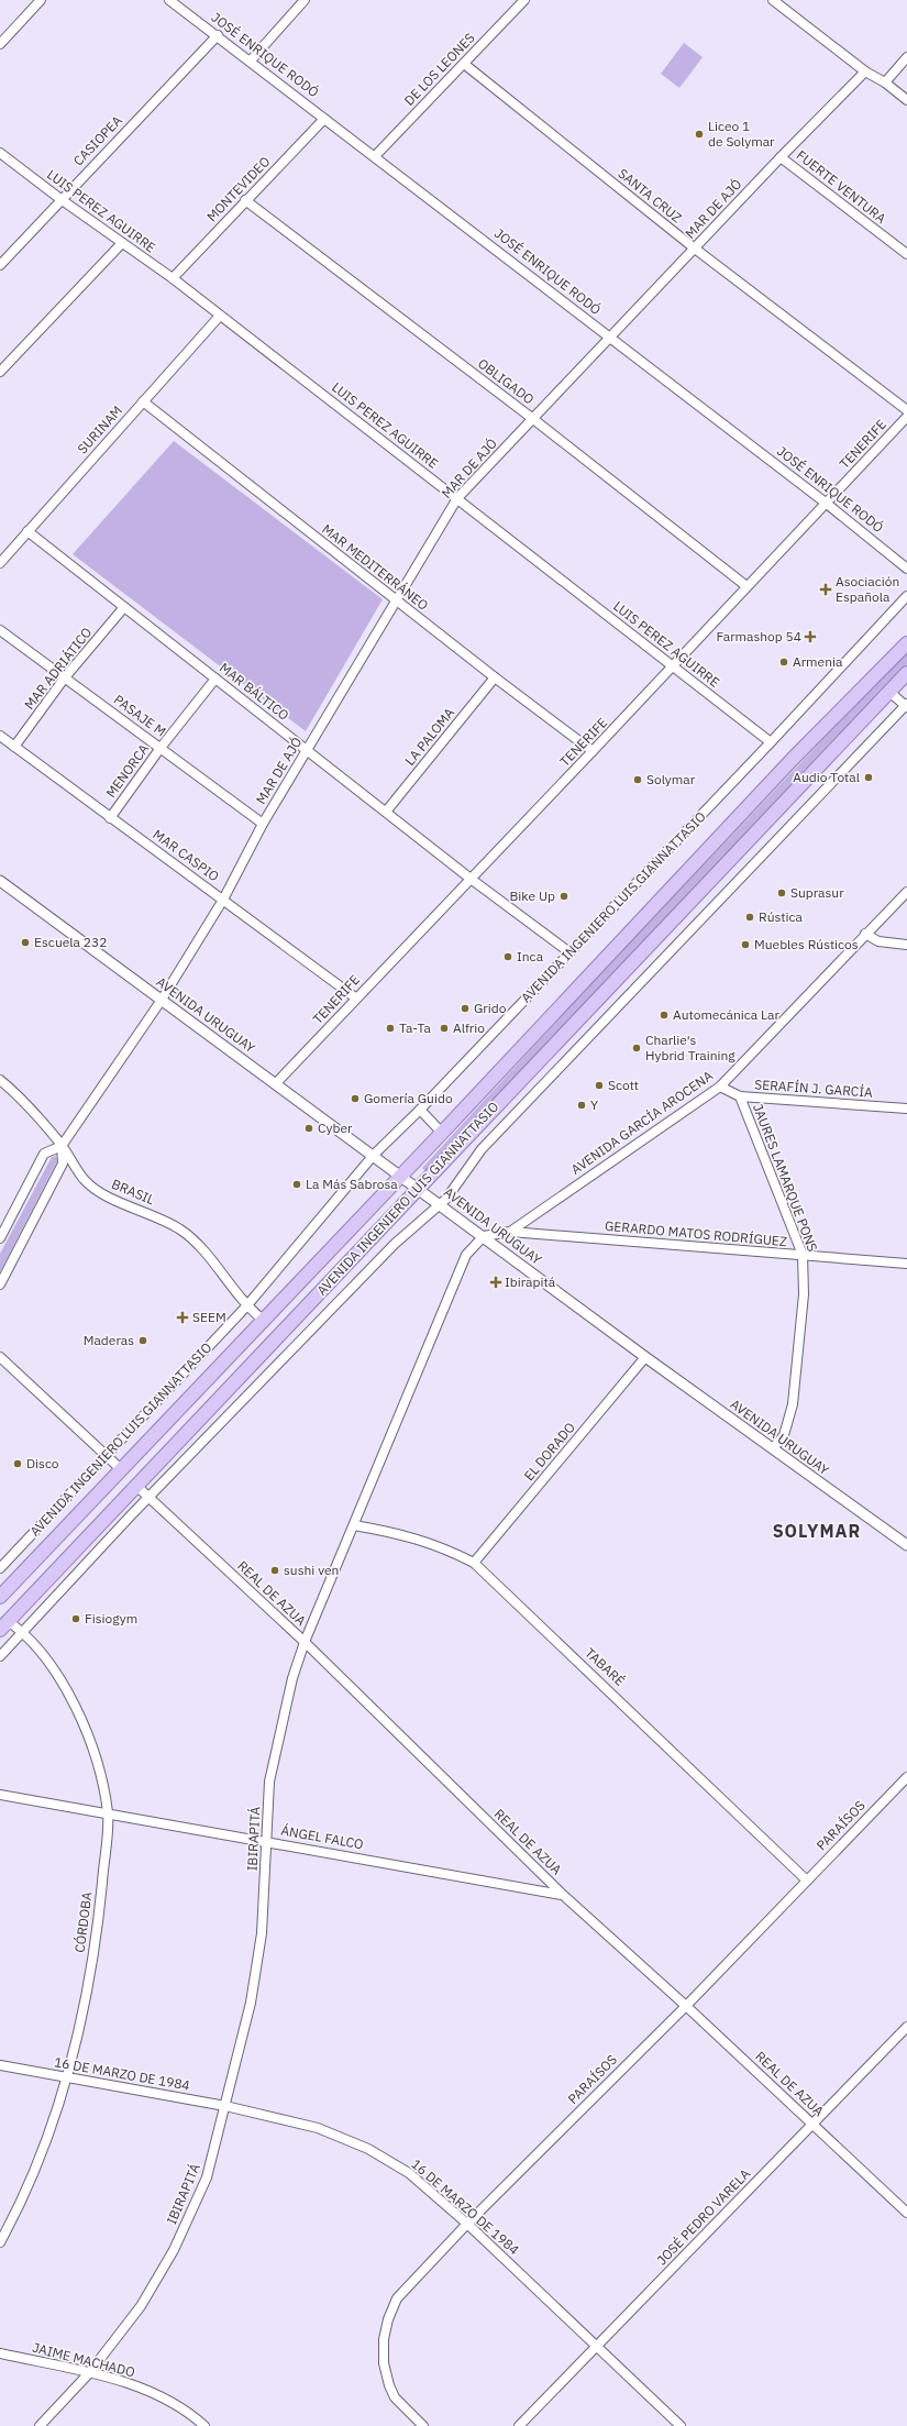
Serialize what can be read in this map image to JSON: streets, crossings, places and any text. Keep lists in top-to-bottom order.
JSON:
{
  "streets": {
    "main road": ["AVENIDA INGENIERO LUIS GIANNATTASIO"],
    "street": [
      "JOSÉ ENRIQUE RODÓ",
      "DE LOS LEONES",
      "CASIOPEA",
      "FUERTE VENTURA",
      "MONTEVIDEO",
      "SANTA CRUZ",
      "MAR DE AJÓ",
      "LUIS PEREZ AGUIRRE",
      "OBLIGADO",
      "SURINAM",
      "TENERIFE",
      "MAR MEDITERRÁNEO",
      "MAR ADRIÁTICO",
      "MAR BÁLTICO",
      "PASAJE M",
      "LA PALOMA",
      "MENORCA",
      "MAR CASPIO",
      "AVENIDA URUGUAY",
      "SERAFÍN J. GARCÍA",
      "AVENIDA GARCÍA AROCENA",
      "JAURES LAMARQUE PONS",
      "BRASIL",
      "GERARDO MATOS RODRÍGUEZ",
      "EL DORADO",
      "REAL DE AZUA",
      "TABARÉ",
      "PARAÍSOS",
      "ÁNGEL FALCO",
      "IBIRAPITÁ",
      "CÓRDOBA",
      "16 DE MARZO DE 1984",
      "JOSÉ PEDRO VARELA",
      "JAIME MACHADO"
    ]
  },
  "crossings": [
    ["JOSÉ ENRIQUE RODÓ", "DE LOS LEONES"],
    ["JOSÉ ENRIQUE RODÓ", "CASIOPEA"],
    ["JOSÉ ENRIQUE RODÓ", "MONTEVIDEO"],
    ["JOSÉ ENRIQUE RODÓ", "MAR DE AJÓ"],
    ["JOSÉ ENRIQUE RODÓ", "TENERIFE"],
    ["DE LOS LEONES", "SANTA CRUZ"],
    ["CASIOPEA", "LUIS PEREZ AGUIRRE"],
    ["FUERTE VENTURA", "MAR DE AJÓ"],
    ["MONTEVIDEO", "LUIS PEREZ AGUIRRE"],
    ["MONTEVIDEO", "OBLIGADO"],
    ["SANTA CRUZ", "MAR DE AJÓ"],
    ["MAR DE AJÓ", "LUIS PEREZ AGUIRRE"],
    ["MAR DE AJÓ", "OBLIGADO"],
    ["MAR DE AJÓ", "MAR MEDITERRÁNEO"],
    ["MAR DE AJÓ", "MAR BÁLTICO"],
    ["MAR DE AJÓ", "PASAJE M"],
    ["MAR DE AJÓ", "MAR CASPIO"],
    ["MAR DE AJÓ", "AVENIDA URUGUAY"],
    ["MAR DE AJÓ", "BRASIL"],
    ["LUIS PEREZ AGUIRRE", "SURINAM"],
    ["LUIS PEREZ AGUIRRE", "TENERIFE"],
    ["LUIS PEREZ AGUIRRE", "AVENIDA INGENIERO LUIS GIANNATTASIO"],
    ["OBLIGADO", "TENERIFE"],
    ["SURINAM", "MAR MEDITERRÁNEO"],
    ["SURINAM", "MAR BÁLTICO"],
    ["TENERIFE", "MAR MEDITERRÁNEO"],
    ["TENERIFE", "MAR BÁLTICO"],
    ["TENERIFE", "MAR CASPIO"],
    ["TENERIFE", "AVENIDA URUGUAY"],
    ["MAR MEDITERRÁNEO", "LA PALOMA"],
    ["MAR ADRIÁTICO", "MAR BÁLTICO"],
    ["MAR ADRIÁTICO", "PASAJE M"],
    ["MAR ADRIÁTICO", "MAR CASPIO"],
    ["MAR BÁLTICO", "LA PALOMA"],
    ["MAR BÁLTICO", "MENORCA"],
    ["MAR BÁLTICO", "AVENIDA INGENIERO LUIS GIANNATTASIO"],
    ["PASAJE M", "MENORCA"],
    ["MENORCA", "MAR CASPIO"],
    ["AVENIDA INGENIERO LUIS GIANNATTASIO", "AVENIDA URUGUAY"],
    ["AVENIDA INGENIERO LUIS GIANNATTASIO", "BRASIL"],
    ["AVENIDA INGENIERO LUIS GIANNATTASIO", "REAL DE AZUA"],
    ["AVENIDA INGENIERO LUIS GIANNATTASIO", "CÓRDOBA"],
    ["AVENIDA URUGUAY", "JAURES LAMARQUE PONS"],
    ["AVENIDA URUGUAY", "GERARDO MATOS RODRÍGUEZ"],
    ["AVENIDA URUGUAY", "EL DORADO"],
    ["AVENIDA URUGUAY", "IBIRAPITÁ"],
    ["SERAFÍN J. GARCÍA", "AVENIDA GARCÍA AROCENA"],
    ["SERAFÍN J. GARCÍA", "JAURES LAMARQUE PONS"],
    ["AVENIDA GARCÍA AROCENA", "GERARDO MATOS RODRÍGUEZ"],
    ["JAURES LAMARQUE PONS", "GERARDO MATOS RODRÍGUEZ"],
    ["GERARDO MATOS RODRÍGUEZ", "IBIRAPITÁ"],
    ["EL DORADO", "TABARÉ"],
    ["REAL DE AZUA", "PARAÍSOS"],
    ["REAL DE AZUA", "ÁNGEL FALCO"],
    ["REAL DE AZUA", "IBIRAPITÁ"],
    ["REAL DE AZUA", "JOSÉ PEDRO VARELA"],
    ["TABARÉ", "PARAÍSOS"],
    ["TABARÉ", "IBIRAPITÁ"],
    ["PARAÍSOS", "16 DE MARZO DE 1984"],
    ["ÁNGEL FALCO", "IBIRAPITÁ"],
    ["ÁNGEL FALCO", "CÓRDOBA"],
    ["IBIRAPITÁ", "16 DE MARZO DE 1984"],
    ["IBIRAPITÁ", "JAIME MACHADO"],
    ["CÓRDOBA", "16 DE MARZO DE 1984"],
    ["16 DE MARZO DE 1984", "JOSÉ PEDRO VARELA"]
  ],
  "districts": ["SOLYMAR"],
  "places": {
    "other": [
      "Liceo 1 de Solymar",
      "Armenia",
      "Audio Total",
      "Solymar",
      "Suprasur",
      "Bike Up",
      "Rústica",
      "Escuela 232",
      "Muebles Rústicos",
      "Inca",
      "Grido",
      "Automecánica Lar",
      "Ta-Ta",
      "Alfrio",
      "Charlie's Hybrid Training",
      "Scott",
      "Gomería Guido",
      "Y",
      "Cyber",
      "La Más Sabrosa",
      "Maderas",
      "Disco",
      "sushi ven",
      "Fisiogym"
    ],
    "health": [
      "Asociación Española",
      "Farmashop 54",
      "Ibirapitá",
      "SEEM"
    ]
  }
}
